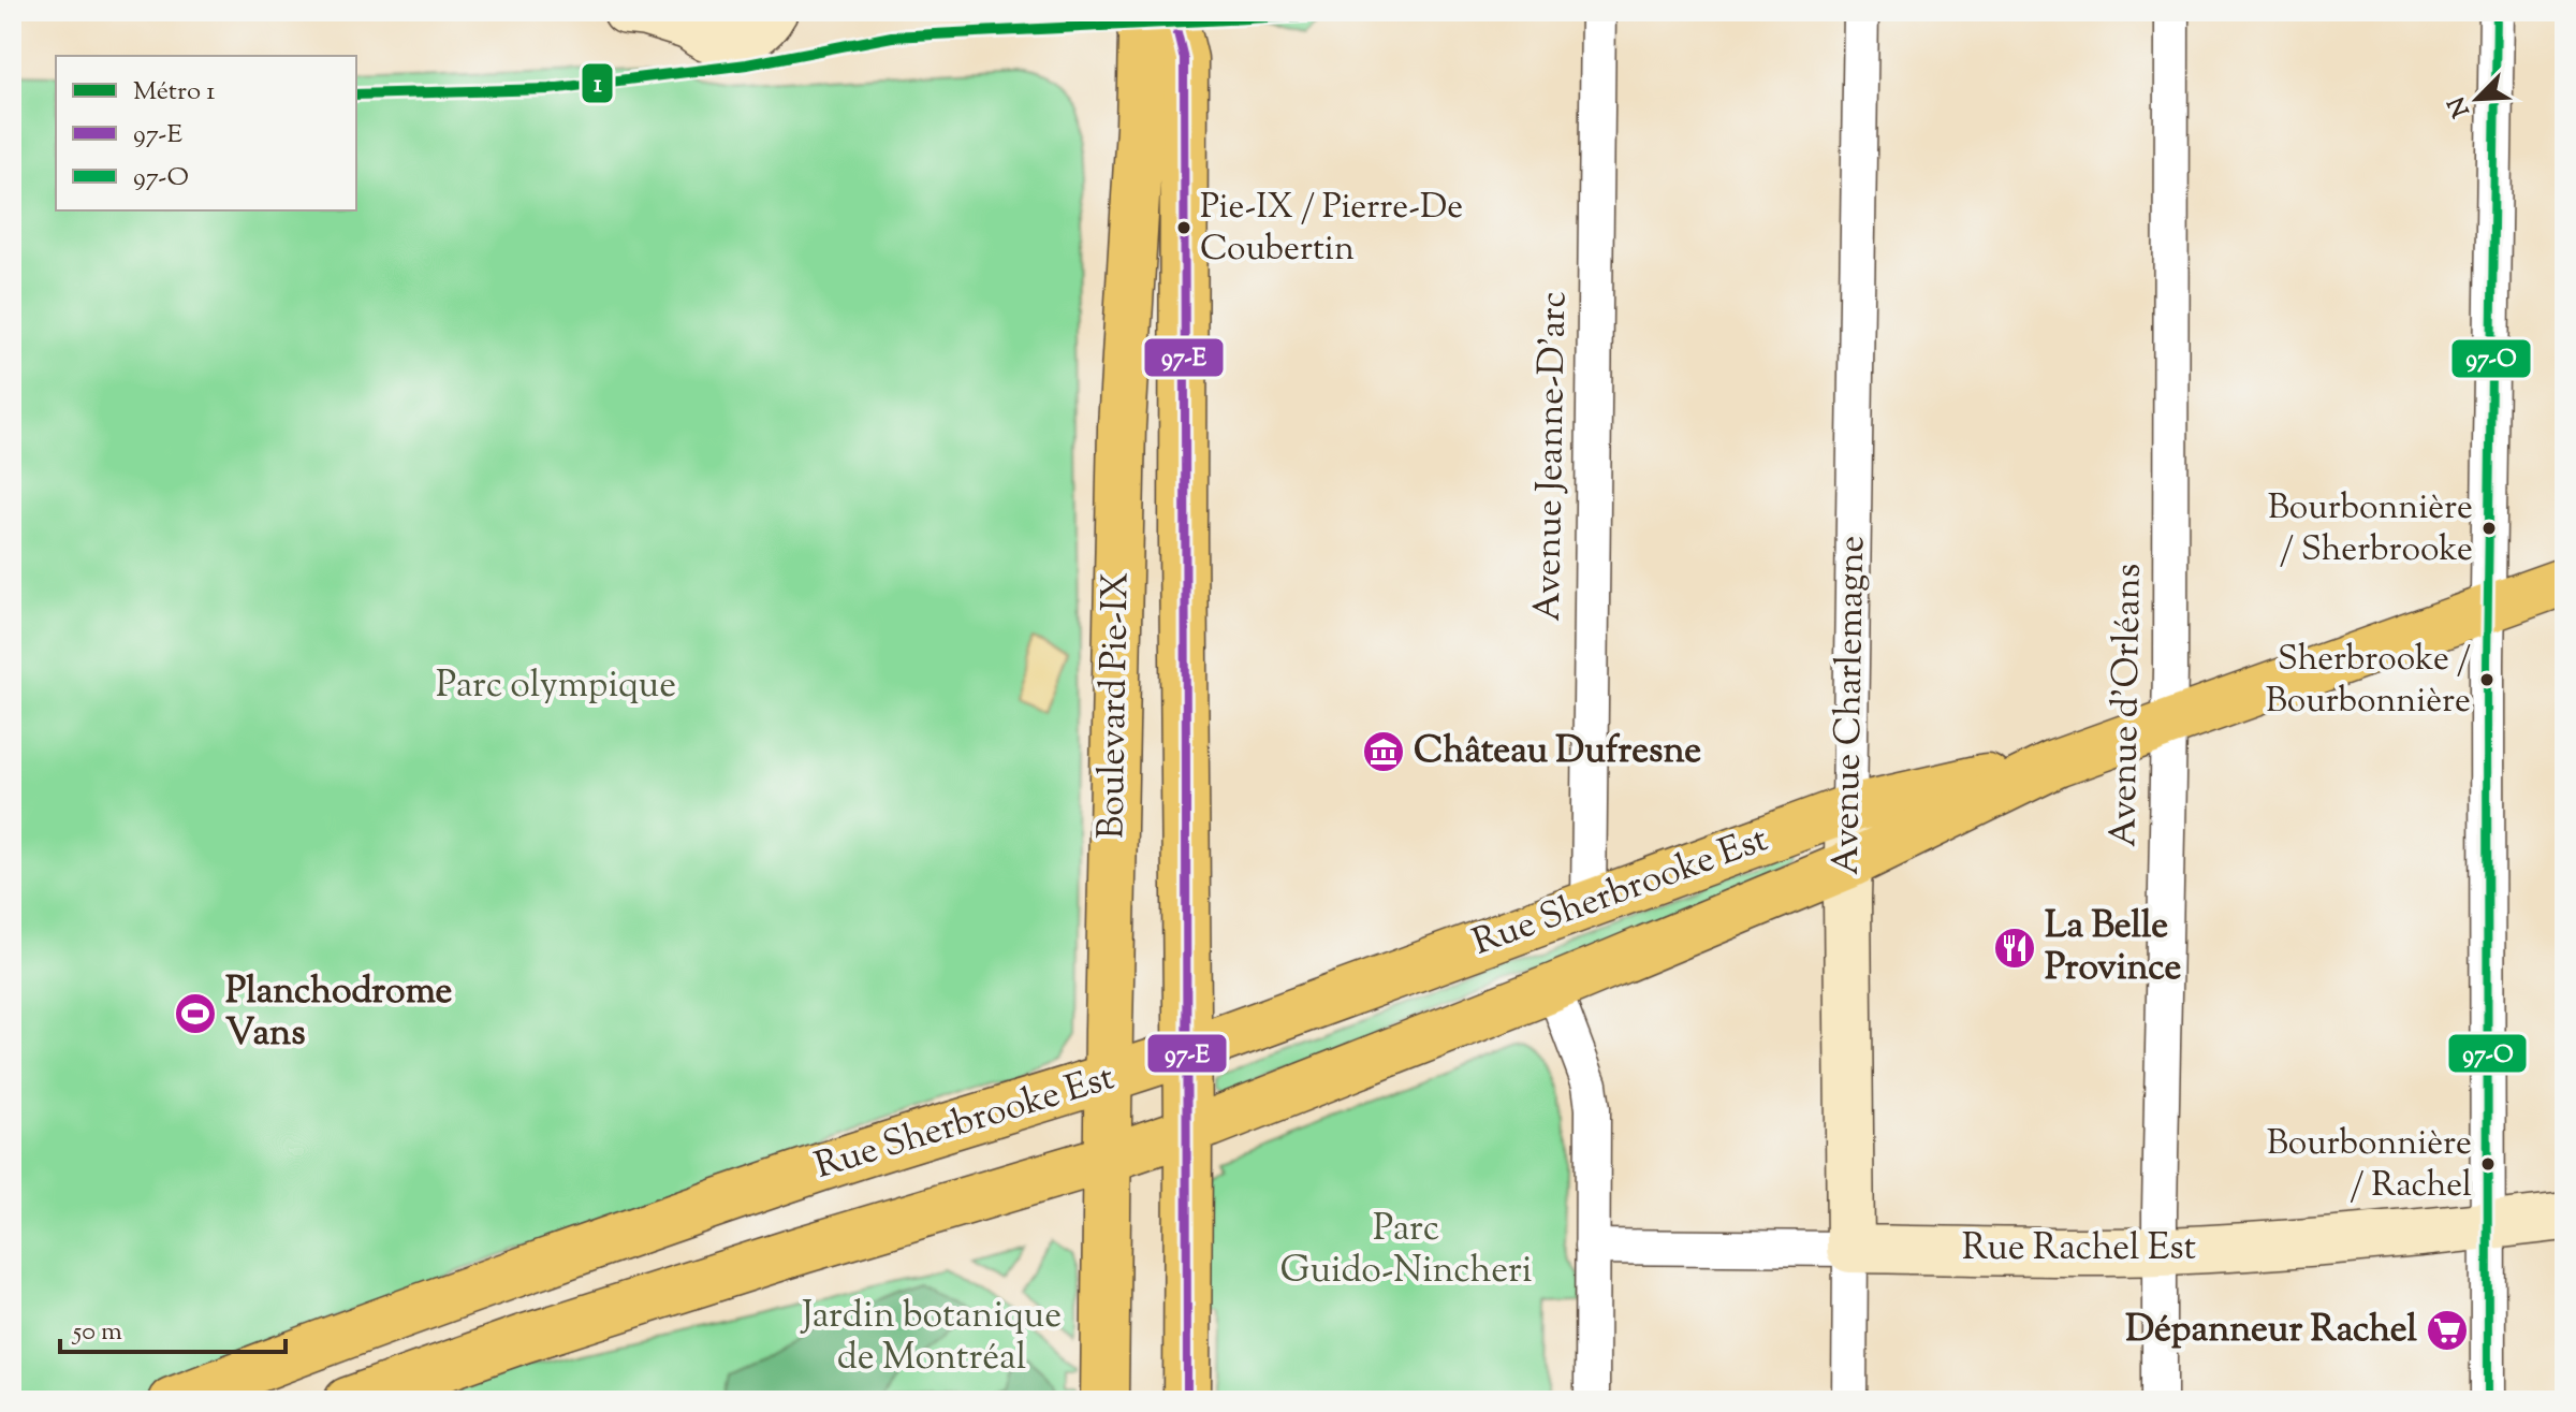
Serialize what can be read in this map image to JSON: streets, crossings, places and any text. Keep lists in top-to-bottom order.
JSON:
{
  "streets": {
    "main road": [
      "Boulevard Pie-IX",
      "Avenue Charlemagne",
      "Rue Sherbrooke Est",
      "Rue Rachel Est"
    ],
    "street": ["Avenue Jeanne-D'arc", "Avenue d'Orléans"]
  },
  "crossings": [
    ["Avenue Jeanne-D'arc", "Rue Sherbrooke Est"],
    ["Boulevard Pie-IX", "Rue Sherbrooke Est"],
    ["Avenue Charlemagne", "Rue Sherbrooke Est"],
    ["Avenue Charlemagne", "Rue Rachel Est"],
    ["Avenue d'Orléans", "Rue Sherbrooke Est"],
    ["Avenue d'Orléans", "Rue Rachel Est"]
  ],
  "parks": ["Parc olympique", "Parc Guido-Nincheri", "Jardin botanique de Montréal"],
  "places": {
    "other": [
      "Pie-IX / Pierre-De Coubertin",
      "Bourbonnière / Sherbrooke",
      "Sherbrooke / Bourbonnière",
      "Bourbonnière / Rachel"
    ],
    "museum": ["Château Dufresne"],
    "restaurant": ["La Belle Province"],
    "sports": ["Planchodrome Vans"],
    "supermarket": ["Dépanneur Rachel"]
  },
  "lines": ["metro line 1", "transit line 97-E", "transit line 97-O"],
  "legend": ["Métro 1", "97-E", "97-O"],
  "scale_bar": "50 m",
  "north": "bottom left"
}
